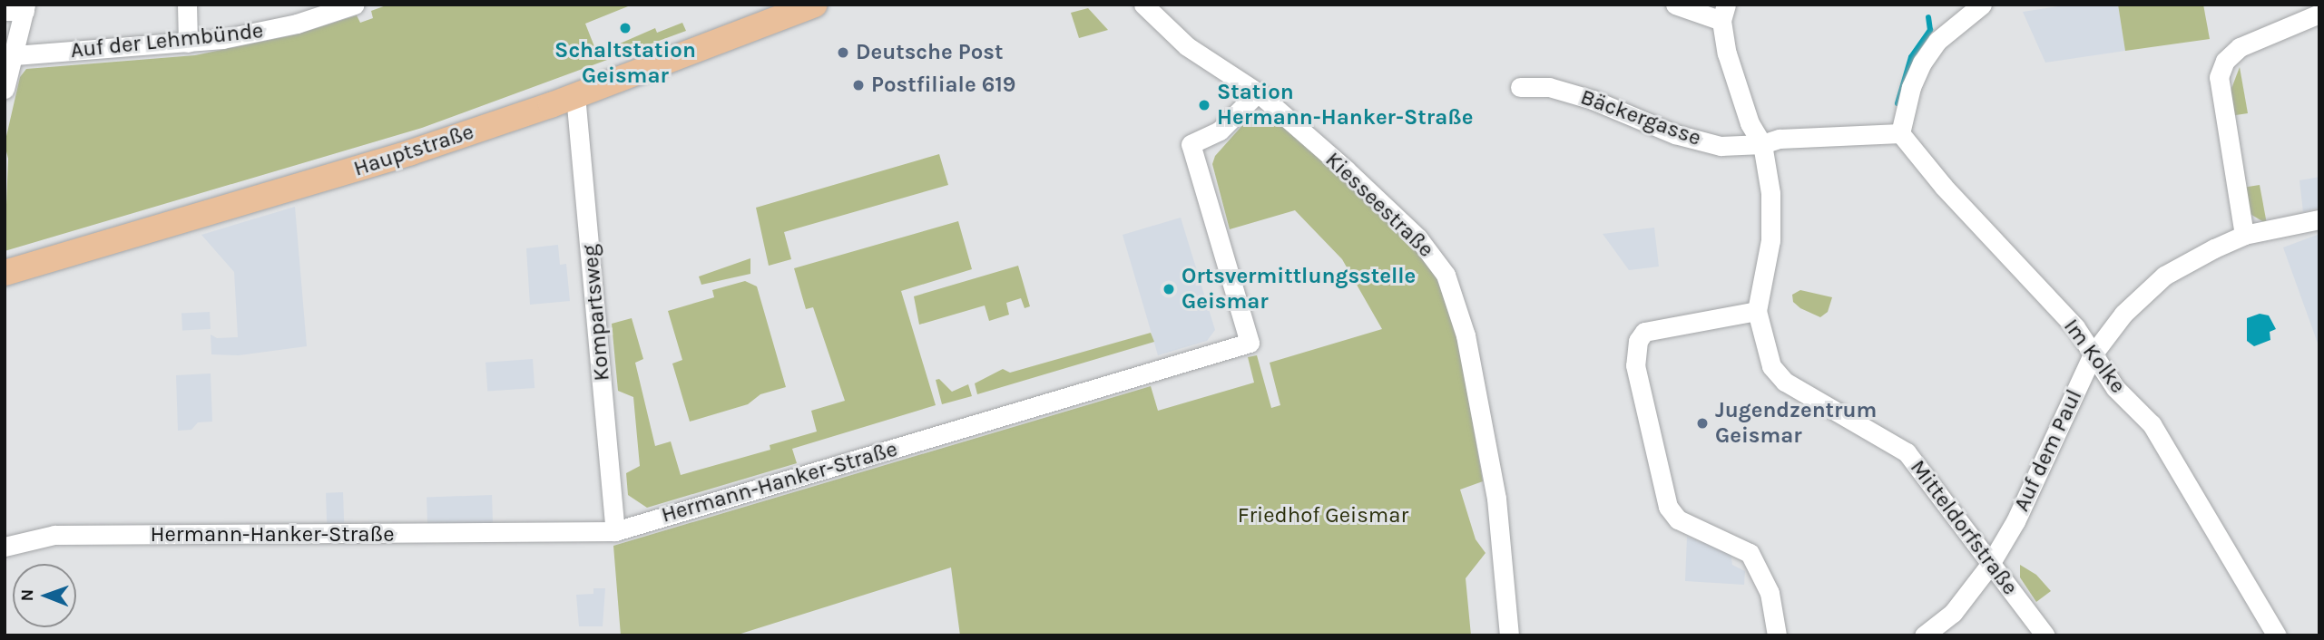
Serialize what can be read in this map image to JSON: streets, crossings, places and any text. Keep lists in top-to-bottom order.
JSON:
{
  "streets": {
    "main road": ["Hauptstraße"],
    "street": [
      "Auf der Lehmbünde",
      "Bäckergasse",
      "Kiesseestraße",
      "Kompartsweg",
      "Im Kolke",
      "Auf dem Paul",
      "Hermann-Hanker-Straße",
      "Mitteldorfstraße"
    ]
  },
  "crossings": [
    ["Bäckergasse", "Mitteldorfstraße"],
    ["Hauptstraße", "Kompartsweg"],
    ["Kiesseestraße", "Hermann-Hanker-Straße"],
    ["Kompartsweg", "Hermann-Hanker-Straße"],
    ["Im Kolke", "Auf dem Paul"],
    ["Auf dem Paul", "Mitteldorfstraße"]
  ],
  "parks": ["Friedhof Geismar"],
  "places": [
    "Schaltstation Geismar",
    "Deutsche Post",
    "Postfiliale 619",
    "Station Hermann-Hanker-Straße",
    "Ortsvermittlungsstelle Geismar",
    "Jugendzentrum Geismar"
  ],
  "north": "left"
}
